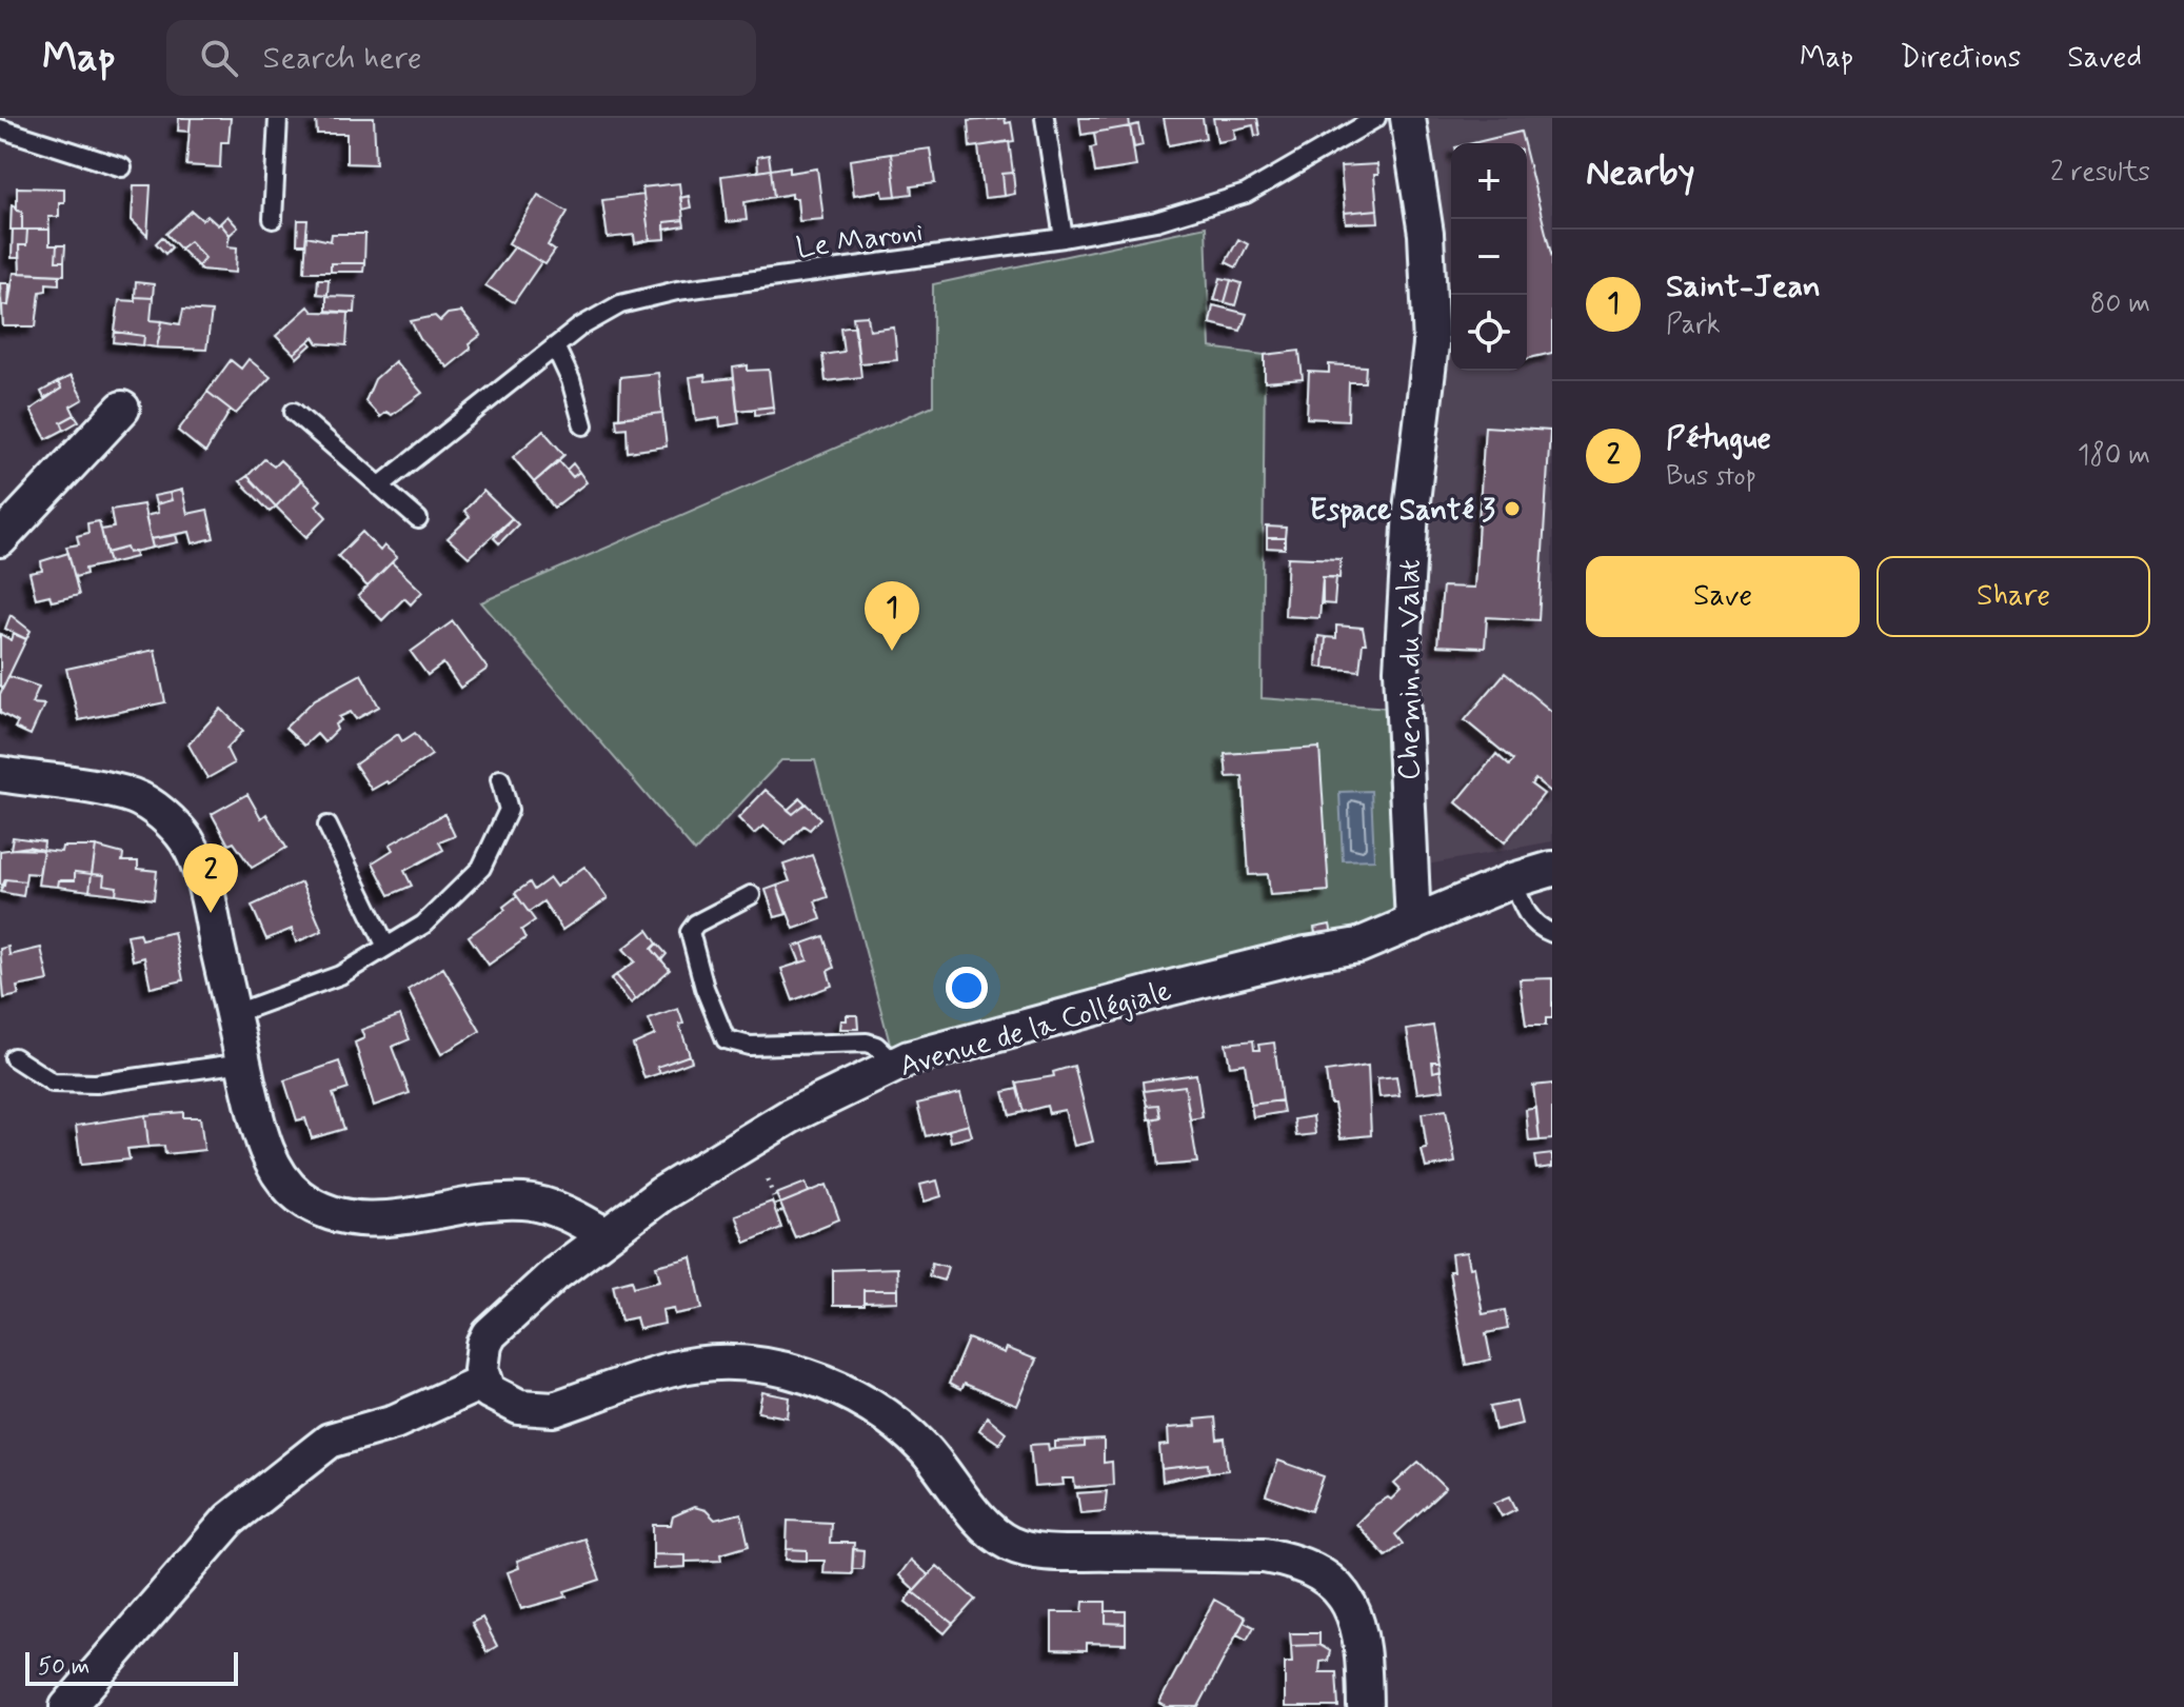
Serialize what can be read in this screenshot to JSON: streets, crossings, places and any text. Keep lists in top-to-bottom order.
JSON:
{
  "streets": {
    "street": ["Chemin du Valat", "Avenue de la Collégiale"],
    "lane": ["Le Maroni"]
  },
  "crossings": [
    ["Chemin du Valat", "Avenue de la Collégiale"]
  ],
  "places": ["Espace Santé 3"],
  "scale_bar": "50 m",
  "page": {
    "header": "Map",
    "search": "Search here",
    "nav": ["Map", "Directions", "Saved"],
    "heading": ["Nearby", "2 results"],
    "map_buttons": ["+", "−"],
    "list": [
      {
        "mark": "1",
        "name": "Saint-Jean",
        "note": "Park",
        "value": "80 m"
      },
      {
        "mark": "2",
        "name": "Pétugue",
        "note": "Bus stop",
        "value": "180 m"
      }
    ],
    "buttons": ["Save", "Share"],
    "pins": ["1", "2"],
    "scale": "50 m"
  }
}
